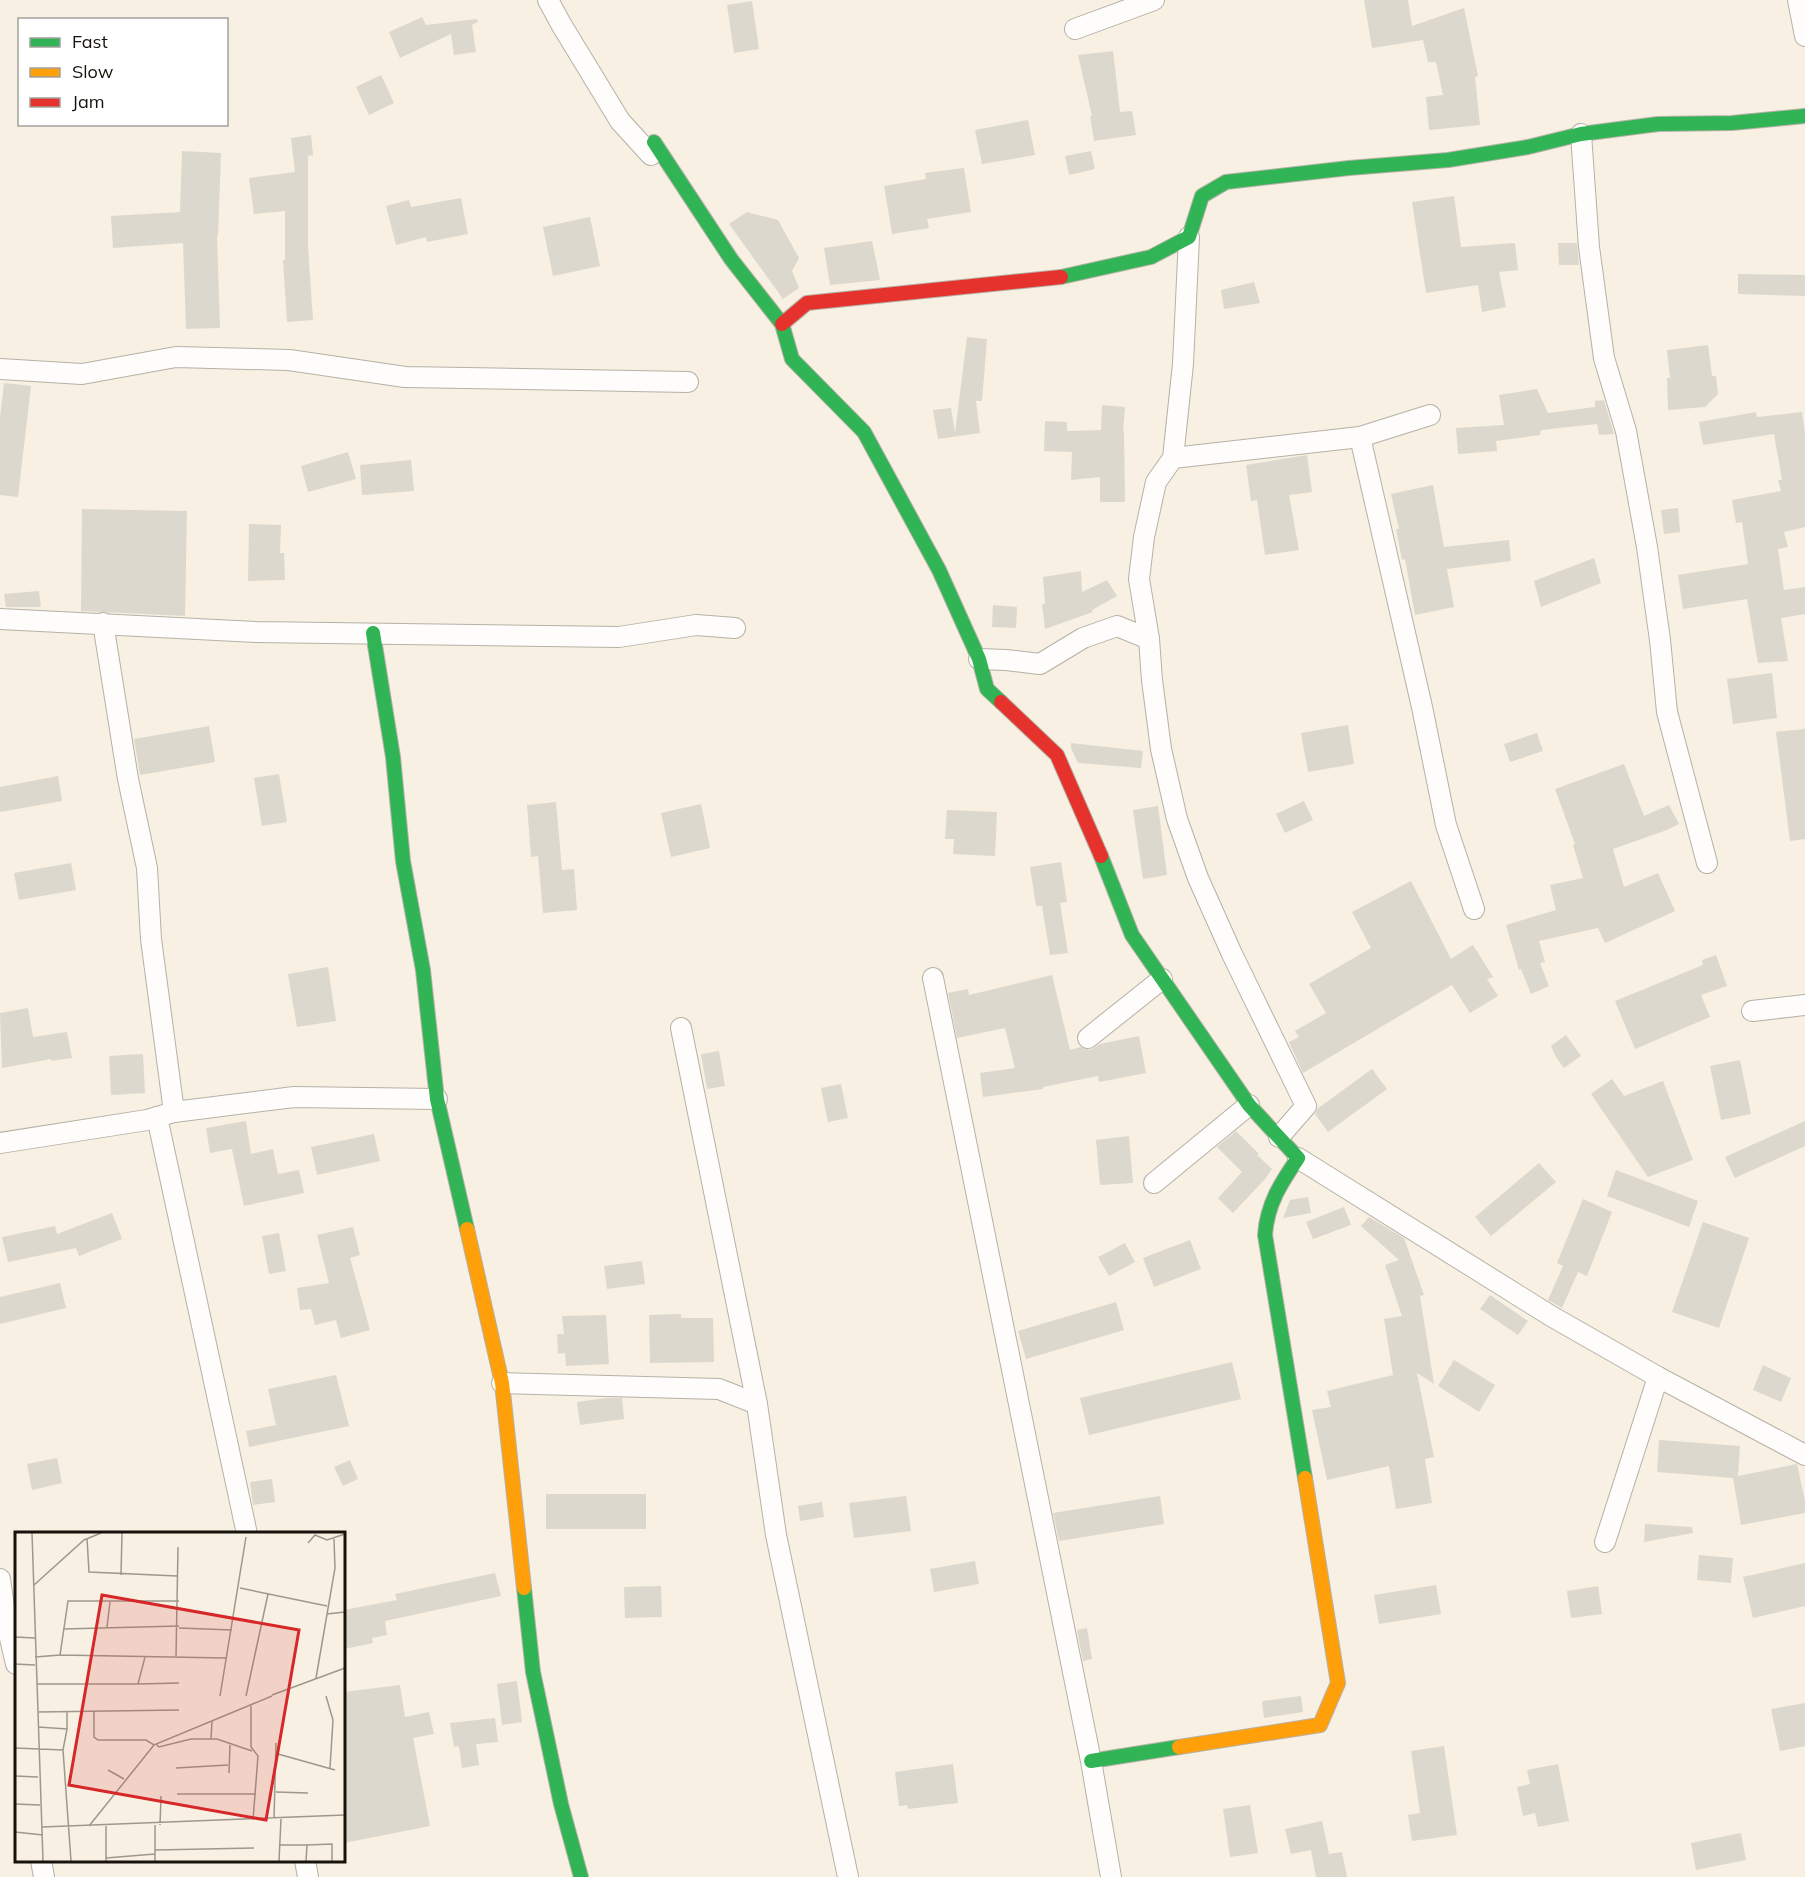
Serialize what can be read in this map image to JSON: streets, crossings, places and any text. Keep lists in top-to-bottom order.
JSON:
{
  "legend": ["Fast", "Slow", "Jam"]
}
